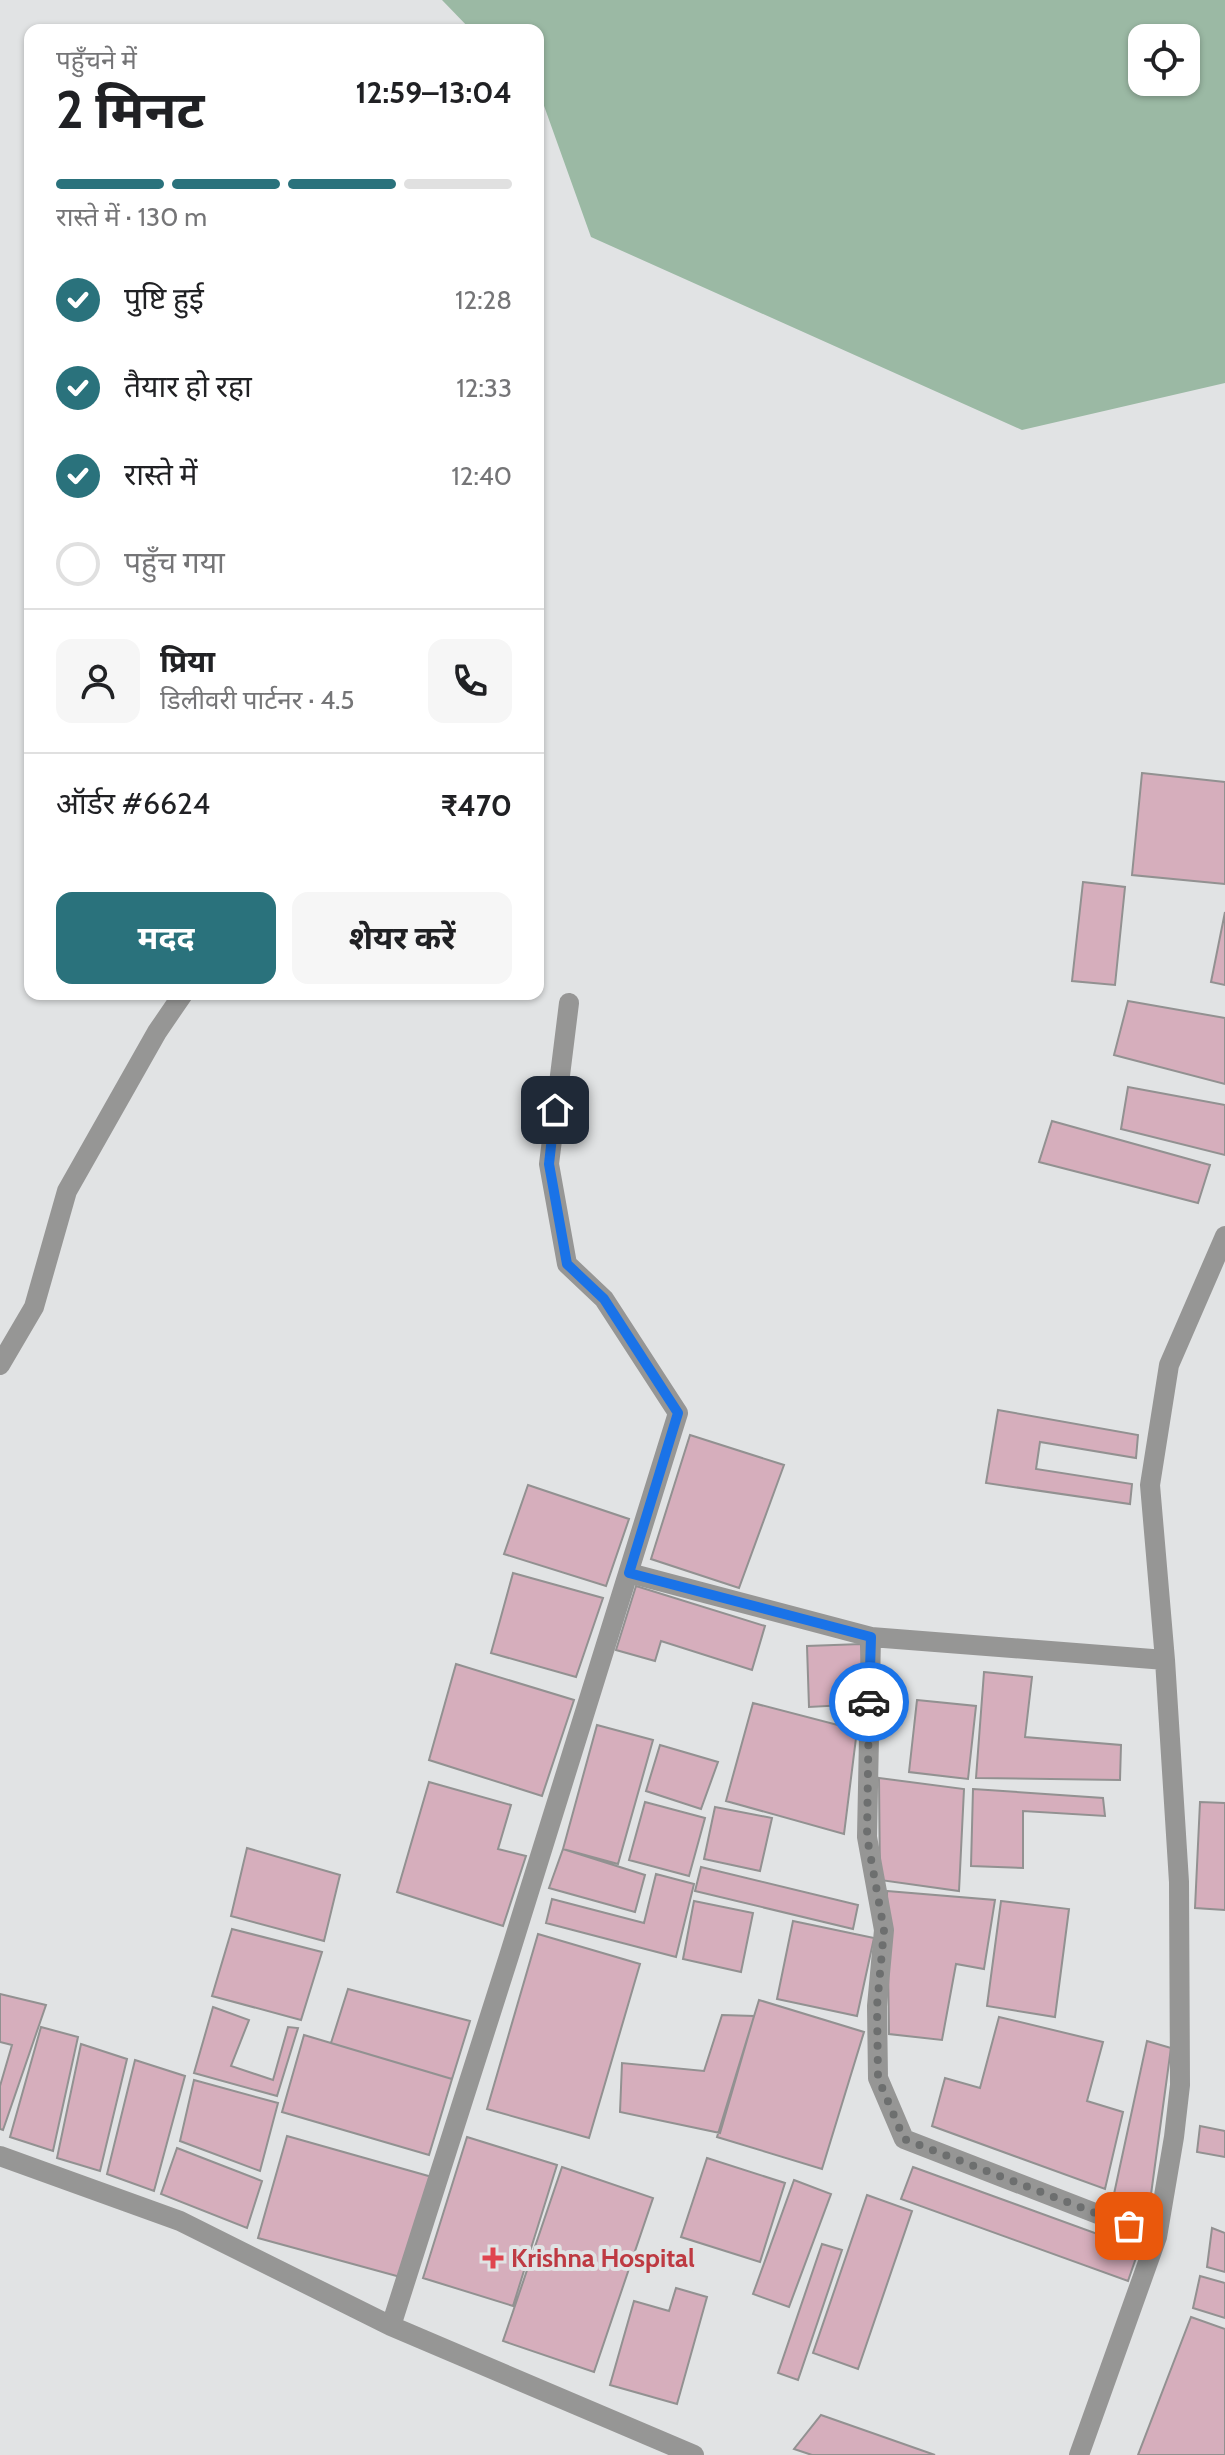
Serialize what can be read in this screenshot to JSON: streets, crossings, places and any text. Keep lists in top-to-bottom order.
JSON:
{
  "places": {
    "health": ["Krishna Hospital"]
  },
  "page": {
    "heading": ["2 मिनट", "पहुँचने में", "12:59–13:04"],
    "panel": [
      "प्रिया",
      "डिलीवरी पार्टनर · 4.5",
      "ऑर्डर #6624",
      "₹470"
    ],
    "bar": "रास्ते में · 130 m",
    "list": [
      ["पुष्टि हुई", "12:28"],
      ["तैयार हो रहा", "12:33"],
      ["रास्ते में", "12:40"],
      "पहुँच गया"
    ],
    "buttons": ["मदद", "शेयर करें"]
  }
}
